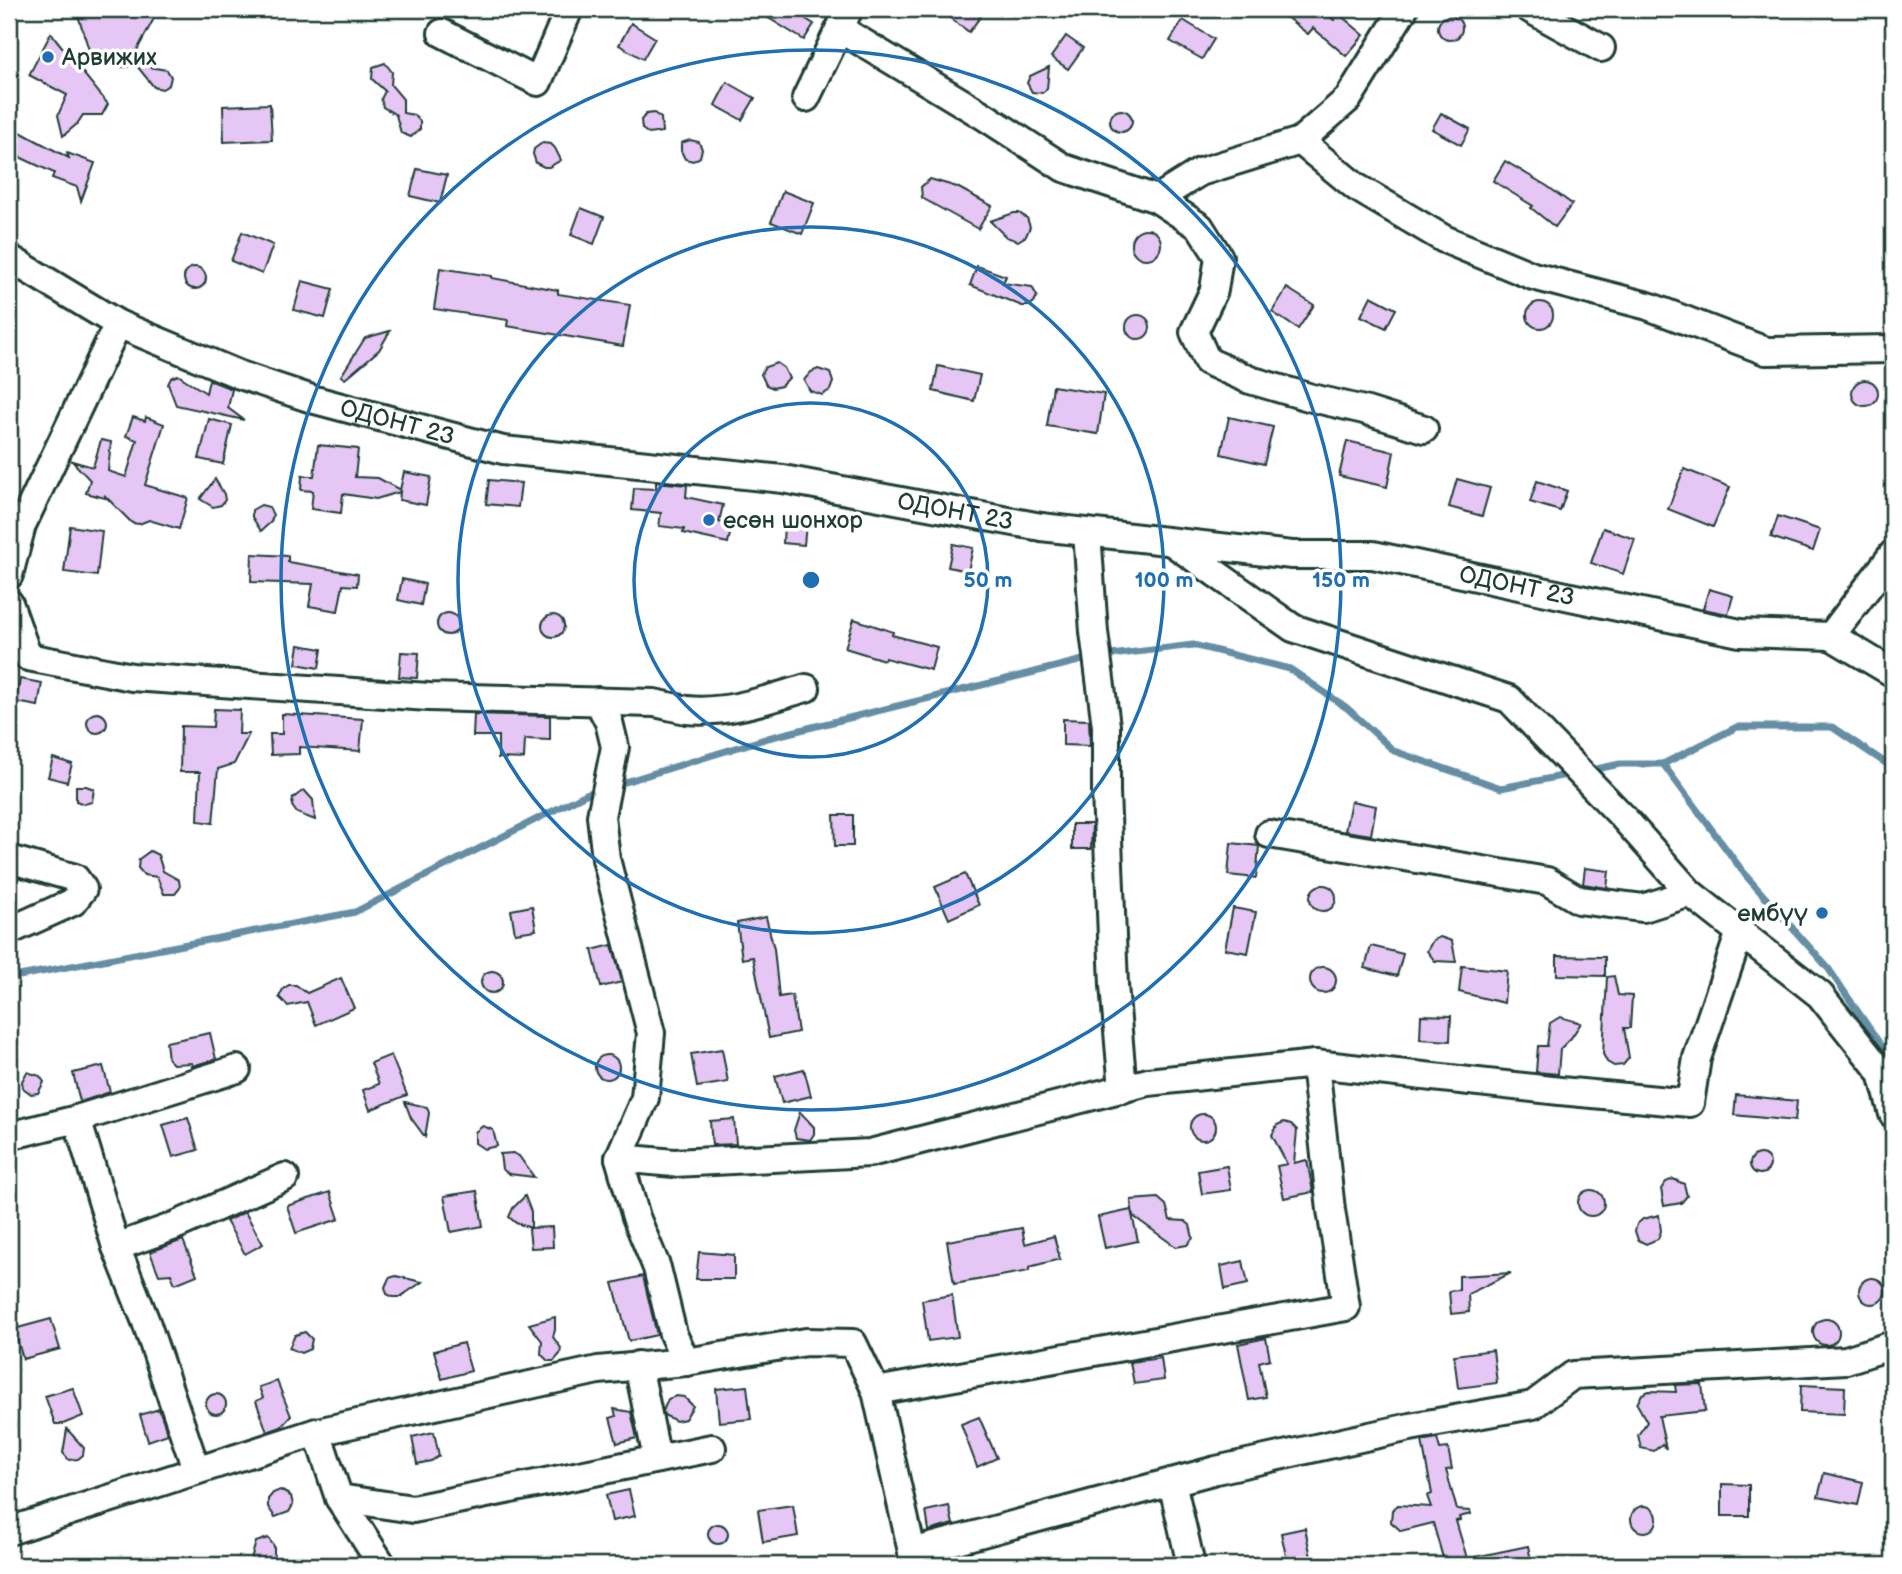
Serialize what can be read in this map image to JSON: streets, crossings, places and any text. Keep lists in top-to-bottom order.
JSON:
{
  "streets": {
    "street": ["ОДОНТ 23"]
  },
  "places": ["Арвижих", "есөн шонхор", "ембүү"],
  "rings": ["50 m", "100 m", "150 m"]
}
